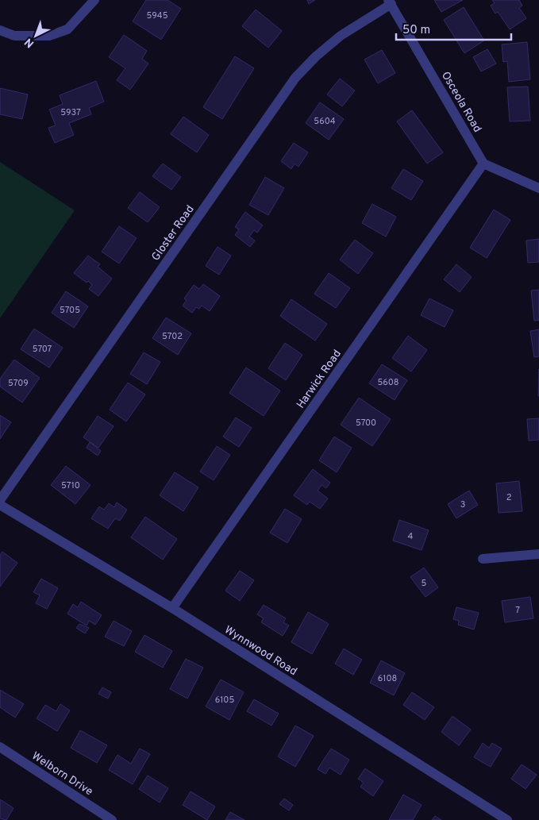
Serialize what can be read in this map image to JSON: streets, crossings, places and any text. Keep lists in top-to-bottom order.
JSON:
{
  "streets": {
    "street": [
      "Osceola Road",
      "Gloster Road",
      "Harwick Road",
      "Wynnwood Road",
      "Welborn Drive"
    ]
  },
  "crossings": [
    ["Osceola Road", "Gloster Road"],
    ["Osceola Road", "Harwick Road"],
    ["Harwick Road", "Wynnwood Road"]
  ],
  "house_numbers": [
    "5945",
    "5937",
    "5604",
    "5705",
    "5702",
    "5707",
    "5608",
    "5709",
    "5700",
    "5710",
    "2",
    "3",
    "4",
    "5",
    "7",
    "6108",
    "6105"
  ],
  "scale_bar": "50 m",
  "north": "bottom left"
}
